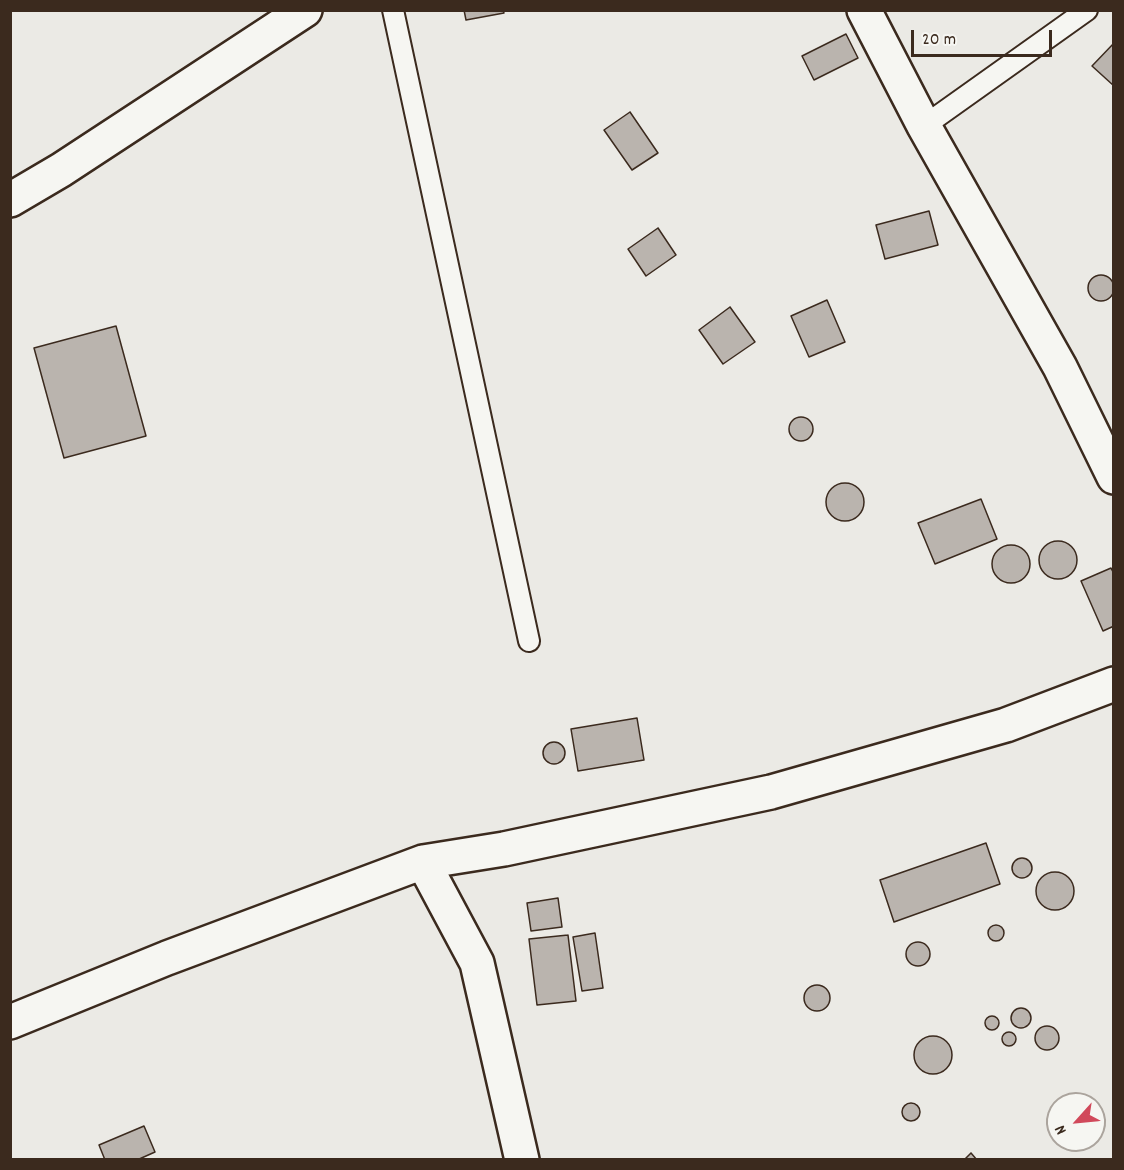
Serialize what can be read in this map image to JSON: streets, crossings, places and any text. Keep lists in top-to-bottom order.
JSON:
{
  "scale_bar": "20 m",
  "north": "bottom left"
}
